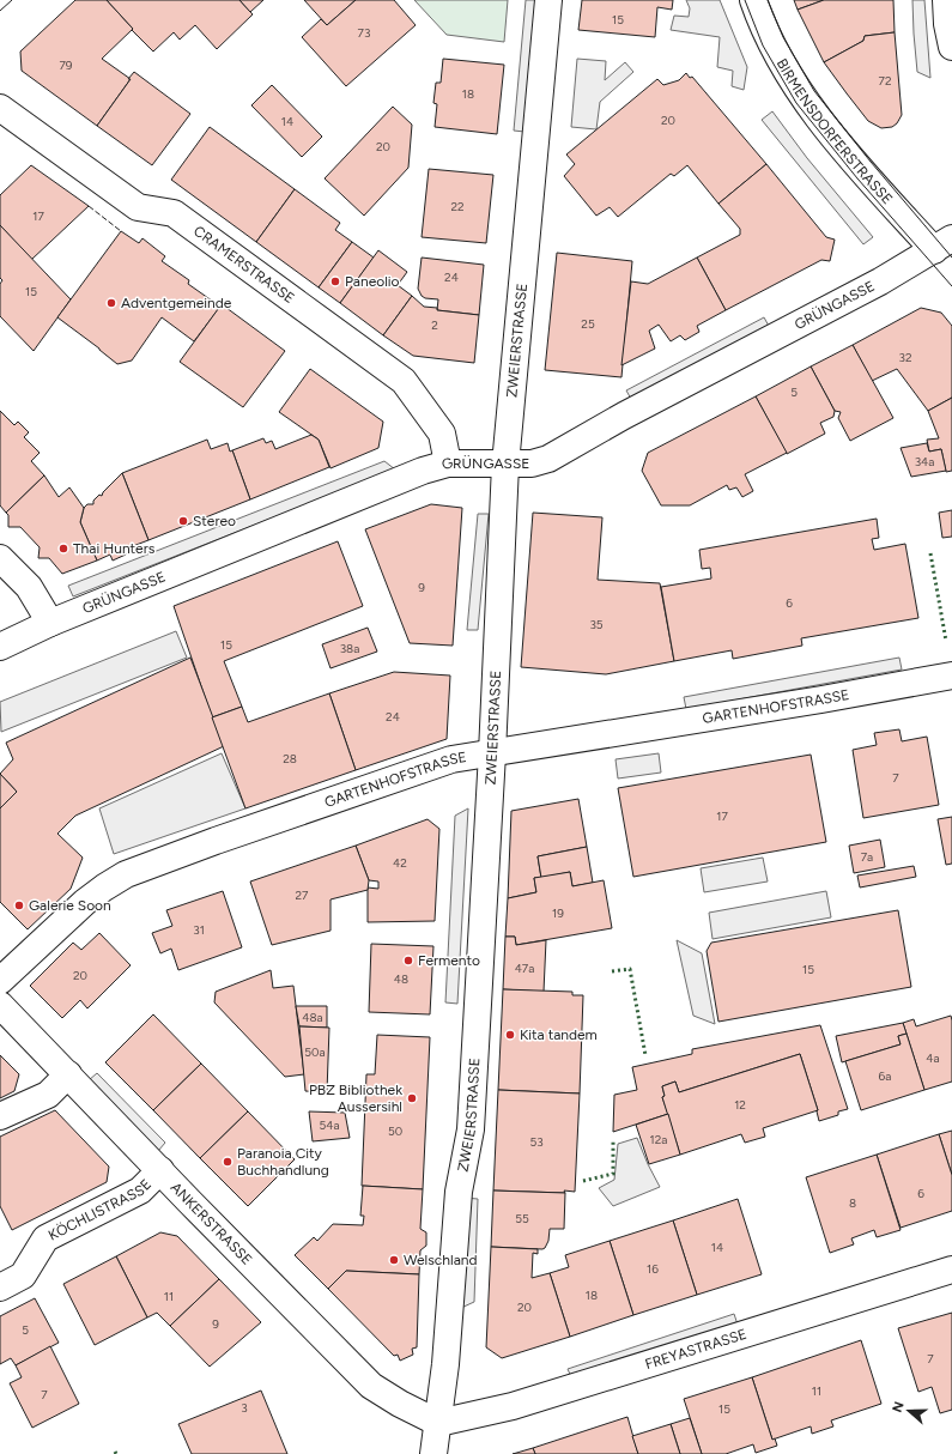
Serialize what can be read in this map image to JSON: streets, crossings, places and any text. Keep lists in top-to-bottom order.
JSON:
{
  "streets": {
    "street": [
      "BIRMENSDORFERSTRASSE",
      "CRAMERSTRASSE",
      "GRÜNGASSE",
      "ZWEIERSTRASSE",
      "GARTENHOFSTRASSE",
      "KÖCHLISTRASSE",
      "ANKERSTRASSE",
      "FREYASTRASSE"
    ]
  },
  "crossings": [
    ["BIRMENSDORFERSTRASSE", "GRÜNGASSE"],
    ["CRAMERSTRASSE", "GRÜNGASSE"],
    ["GRÜNGASSE", "ZWEIERSTRASSE"],
    ["ZWEIERSTRASSE", "GARTENHOFSTRASSE"],
    ["ZWEIERSTRASSE", "ANKERSTRASSE"],
    ["ZWEIERSTRASSE", "FREYASTRASSE"],
    ["KÖCHLISTRASSE", "ANKERSTRASSE"],
    ["ANKERSTRASSE", "FREYASTRASSE"]
  ],
  "places": [
    "Paneolio",
    "Adventgemeinde",
    "Stereo",
    "Thai Hunters",
    "Galerie Soon",
    "Fermento",
    "Kita tandem",
    "PBZ Bibliothek Aussersihl",
    "Paranoia City Buchhandlung",
    "Welschland"
  ],
  "house_numbers": [
    "15",
    "73",
    "79",
    "72",
    "18",
    "20",
    "14",
    "20",
    "22",
    "17",
    "24",
    "15",
    "25",
    "2",
    "32",
    "5",
    "34a",
    "9",
    "6",
    "35",
    "15",
    "38a",
    "24",
    "28",
    "7",
    "17",
    "7a",
    "42",
    "27",
    "19",
    "31",
    "47a",
    "15",
    "20",
    "48",
    "48a",
    "50a",
    "4a",
    "6a",
    "12",
    "54a",
    "50",
    "12a",
    "53",
    "6",
    "8",
    "55",
    "14",
    "16",
    "18",
    "11",
    "20",
    "9",
    "5",
    "7",
    "11",
    "7",
    "3",
    "15"
  ],
  "north": "left"
}
